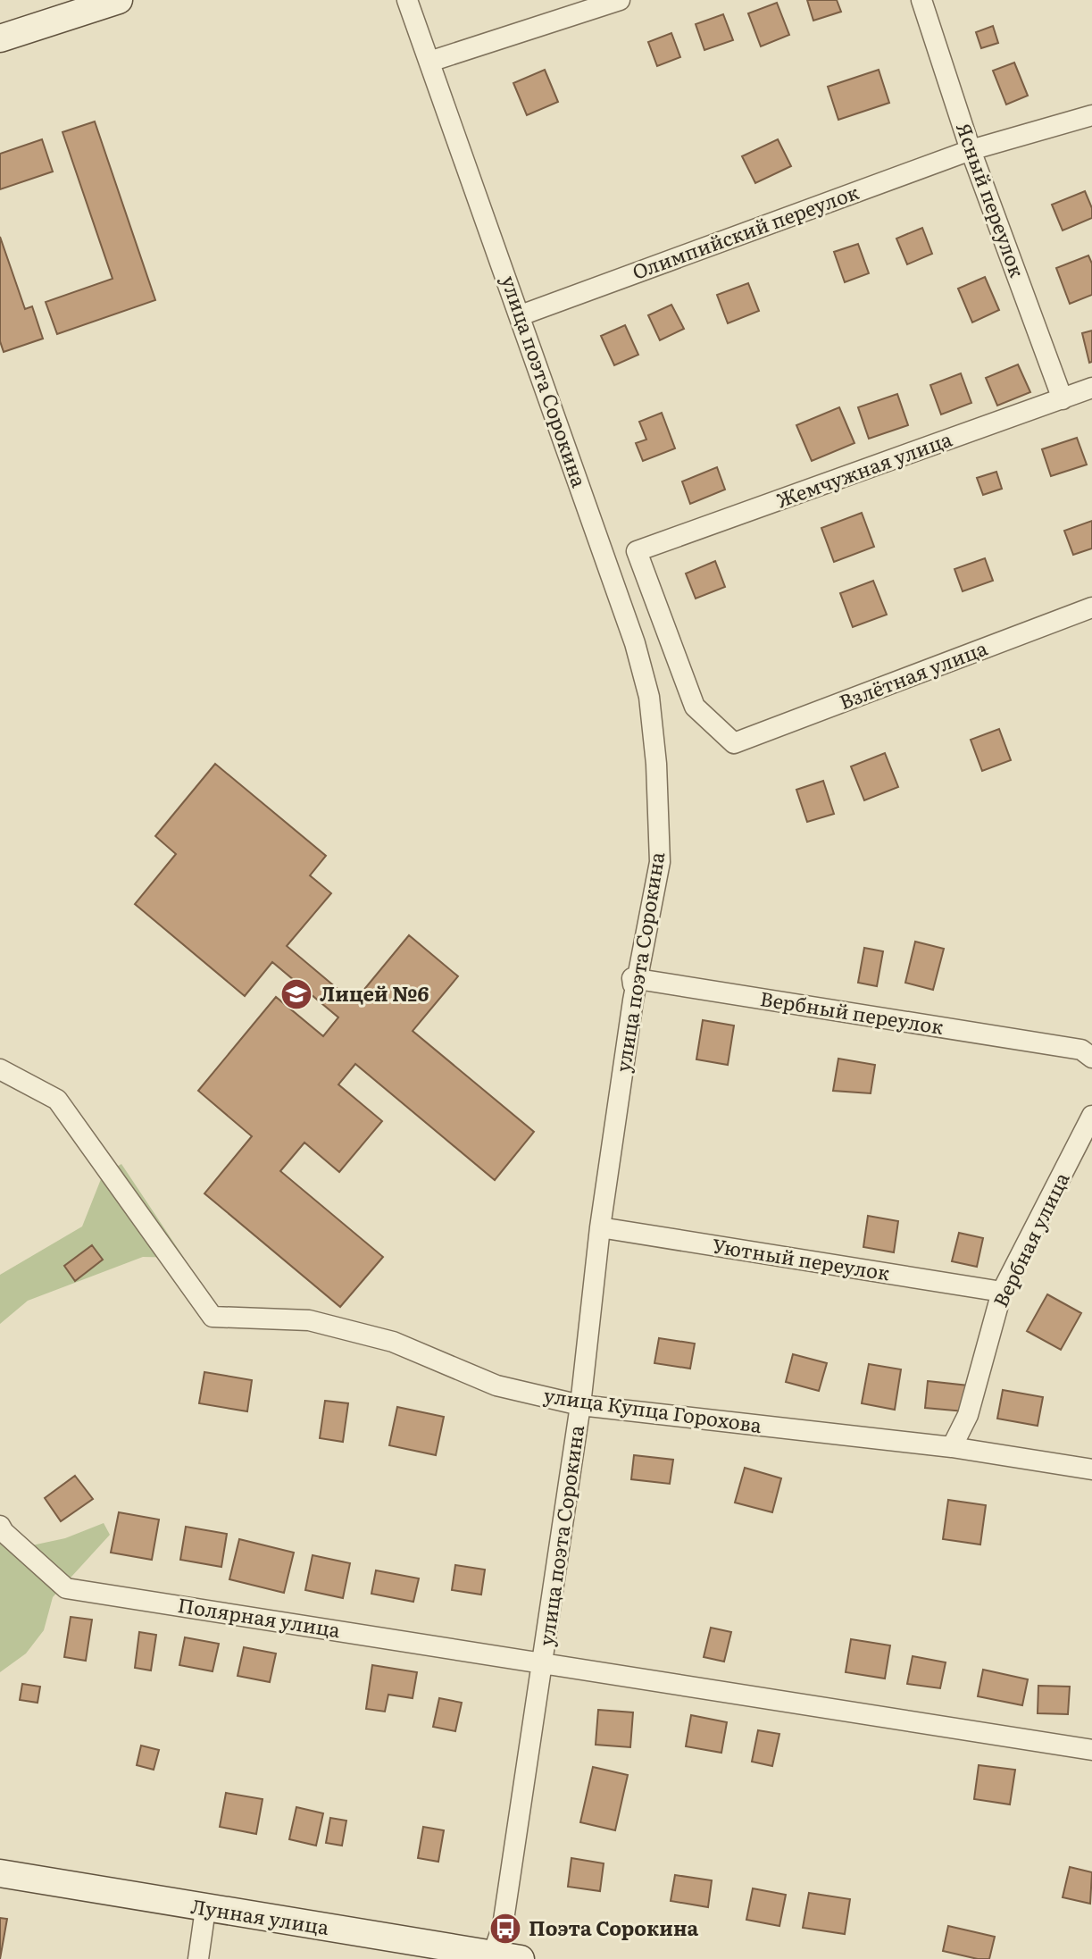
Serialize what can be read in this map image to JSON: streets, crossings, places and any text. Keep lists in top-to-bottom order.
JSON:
{
  "streets": {
    "street": [
      "Ясный переулок",
      "Олимпийский переулок",
      "улица поэта Сорокина",
      "Жемчужная улица",
      "Взлётная улица",
      "Вербный переулок",
      "Вербная улица",
      "Уютный переулок",
      "улица Купца Горохова",
      "Полярная улица",
      "Лунная улица"
    ]
  },
  "crossings": [
    ["Ясный переулок", "Олимпийский переулок"],
    ["Ясный переулок", "Жемчужная улица"],
    ["Олимпийский переулок", "улица поэта Сорокина"],
    ["улица поэта Сорокина", "Вербный переулок"],
    ["улица поэта Сорокина", "Уютный переулок"],
    ["улица поэта Сорокина", "улица Купца Горохова"],
    ["улица поэта Сорокина", "Полярная улица"],
    ["улица поэта Сорокина", "Лунная улица"],
    ["Жемчужная улица", "Взлётная улица"],
    ["Вербная улица", "Уютный переулок"],
    ["Вербная улица", "улица Купца Горохова"]
  ],
  "places": {
    "school or university": ["Лицей №6"],
    "bus stop": ["Поэта Сорокина"]
  }
}
